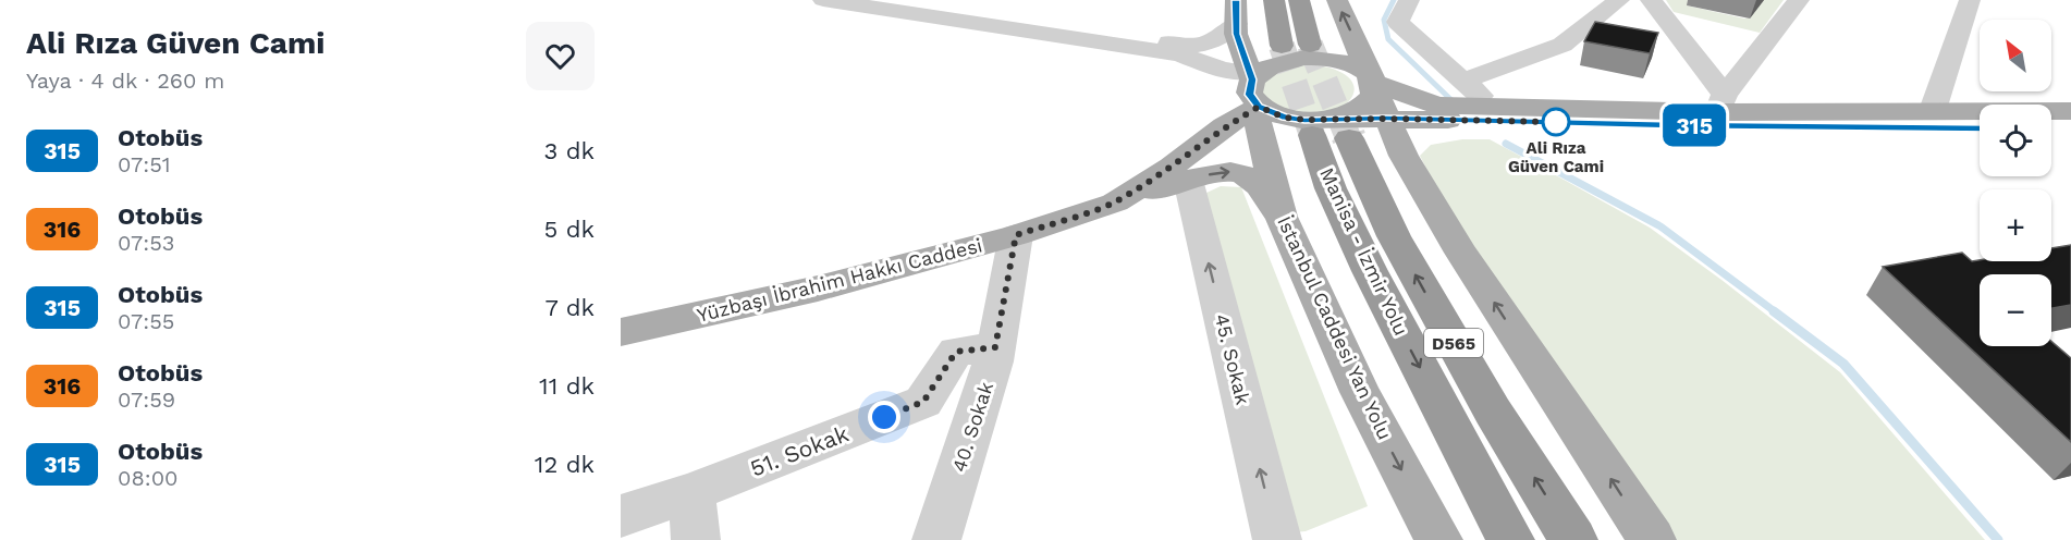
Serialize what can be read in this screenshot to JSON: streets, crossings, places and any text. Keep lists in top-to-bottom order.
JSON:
{
  "streets": {
    "highway": ["Manisa - İzmir Yolu", "D565"],
    "main road": ["Yüzbaşı İbrahim Hakkı Caddesi", "İstanbul Caddesi Yan Yolu"],
    "street": ["45. Sokak", "40. Sokak", "51. Sokak"]
  },
  "crossings": [
    ["Yüzbaşı İbrahim Hakkı Caddesi", "İstanbul Caddesi Yan Yolu"],
    ["Yüzbaşı İbrahim Hakkı Caddesi", "40. Sokak"],
    ["40. Sokak", "51. Sokak"]
  ],
  "one_way": ["45. Sokak"],
  "places": ["Ali Rıza Güven Cami"],
  "lines": ["bus line 315"],
  "north": "top left",
  "page": {
    "heading": ["Ali Rıza Güven Cami", "Yaya · 4 dk · 260 m"],
    "on_map": "315",
    "map_buttons": ["+", "−"],
    "list": [
      {
        "mark": "315",
        "name": "Otobüs",
        "note": "07:51",
        "value": "3 dk"
      },
      {
        "mark": "316",
        "name": "Otobüs",
        "note": "07:53",
        "value": "5 dk"
      },
      {
        "mark": "315",
        "name": "Otobüs",
        "note": "07:55",
        "value": "7 dk"
      },
      {
        "mark": "316",
        "name": "Otobüs",
        "note": "07:59",
        "value": "11 dk"
      },
      {
        "mark": "315",
        "name": "Otobüs",
        "note": "08:00",
        "value": "12 dk"
      }
    ]
  }
}
